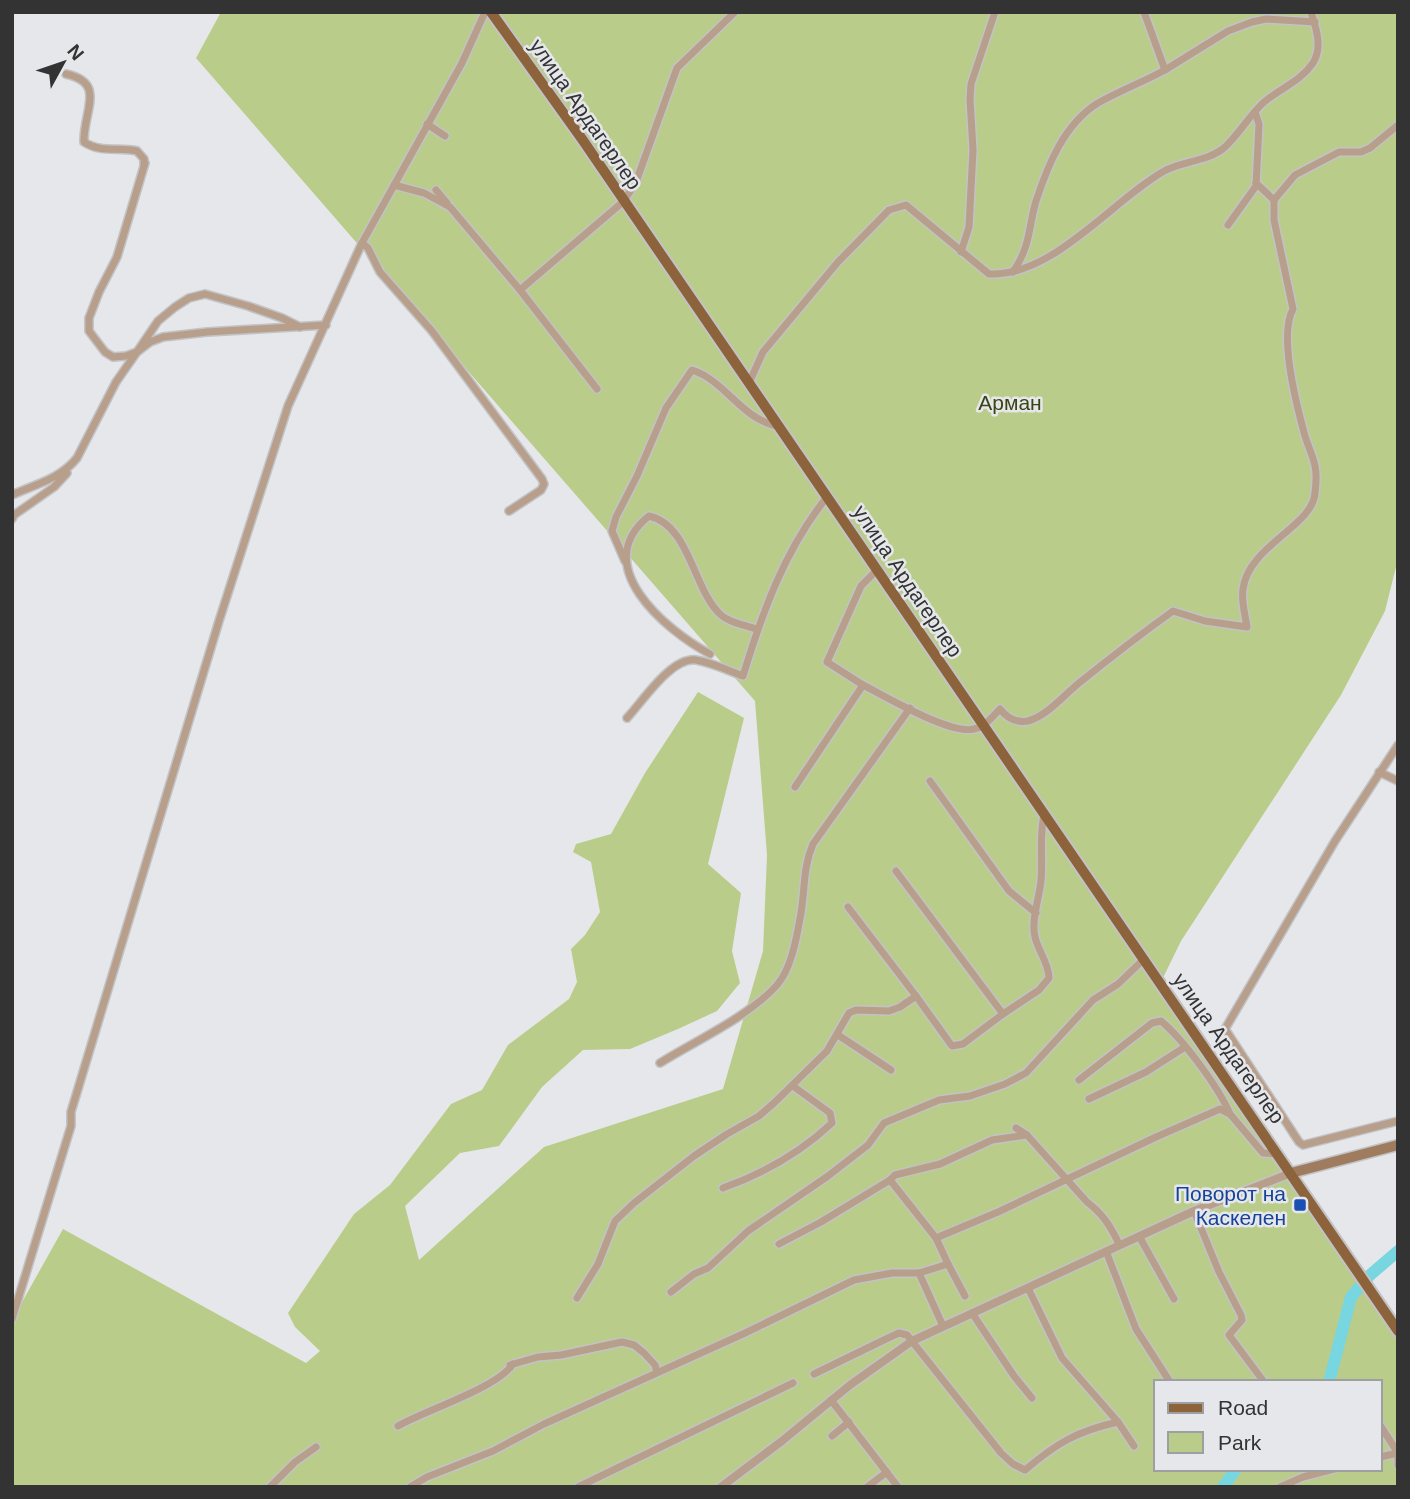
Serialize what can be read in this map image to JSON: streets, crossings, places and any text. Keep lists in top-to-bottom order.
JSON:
{
  "streets": {
    "main road": ["улица Ардагерлер"]
  },
  "parks": ["Арман"],
  "places": {
    "transit": ["Поворот на Каскелен"]
  },
  "legend": ["Road", "Park"],
  "north": "top right"
}
